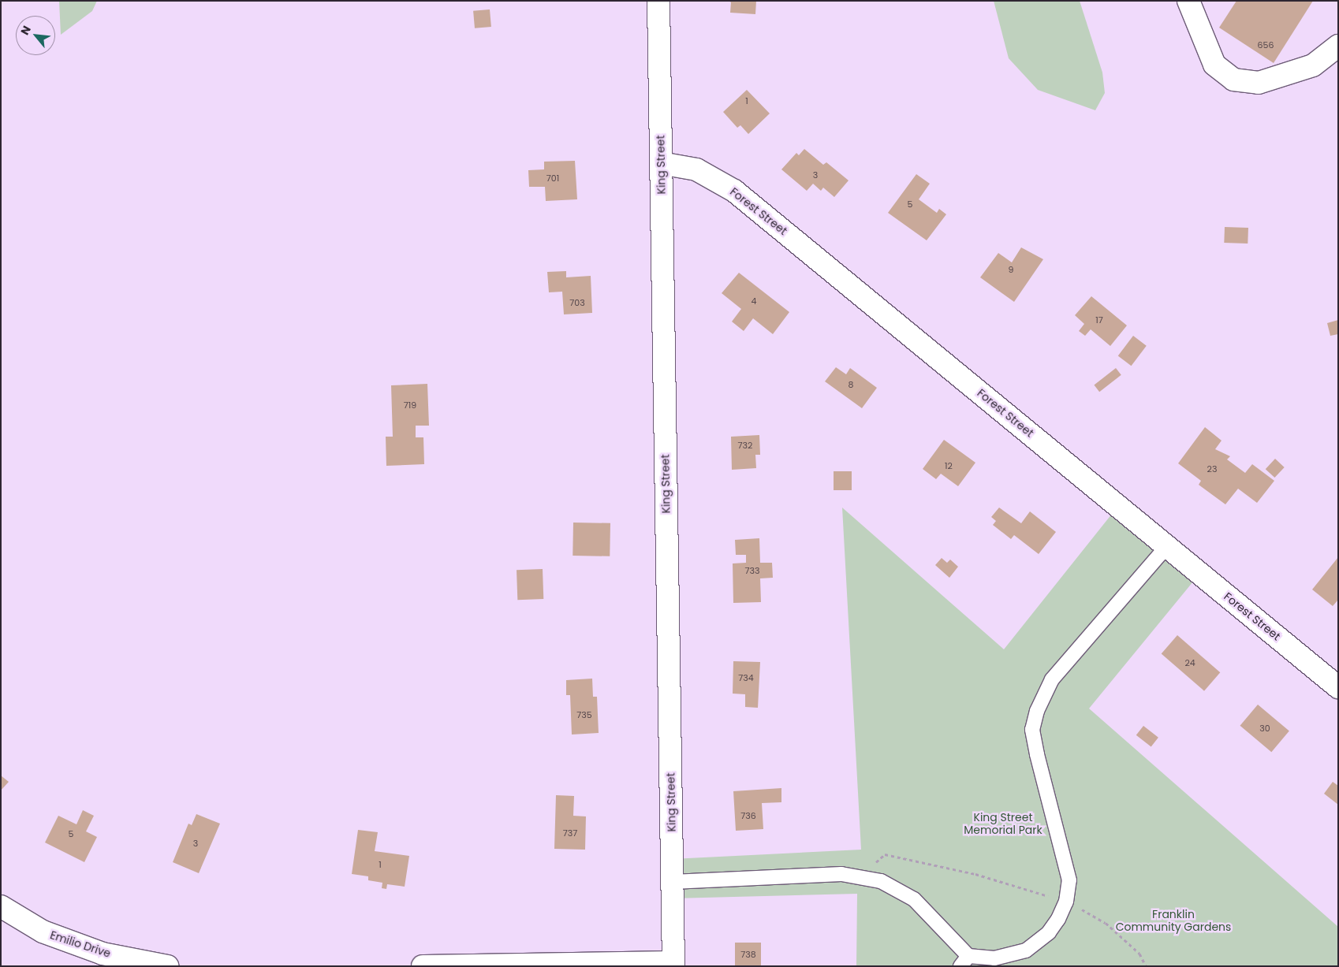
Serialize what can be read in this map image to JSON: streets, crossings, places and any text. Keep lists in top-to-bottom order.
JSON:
{
  "streets": {
    "street": ["King Street", "Forest Street", "Emilio Drive"]
  },
  "crossings": [
    ["King Street", "Forest Street"]
  ],
  "parks": ["King Street Memorial Park", "Franklin Community Gardens"],
  "house_numbers": [
    "656",
    "1",
    "3",
    "701",
    "5",
    "9",
    "4",
    "703",
    "17",
    "8",
    "719",
    "732",
    "12",
    "23",
    "733",
    "24",
    "734",
    "735",
    "30",
    "736",
    "737",
    "5",
    "3",
    "1",
    "738"
  ],
  "north": "top left"
}
